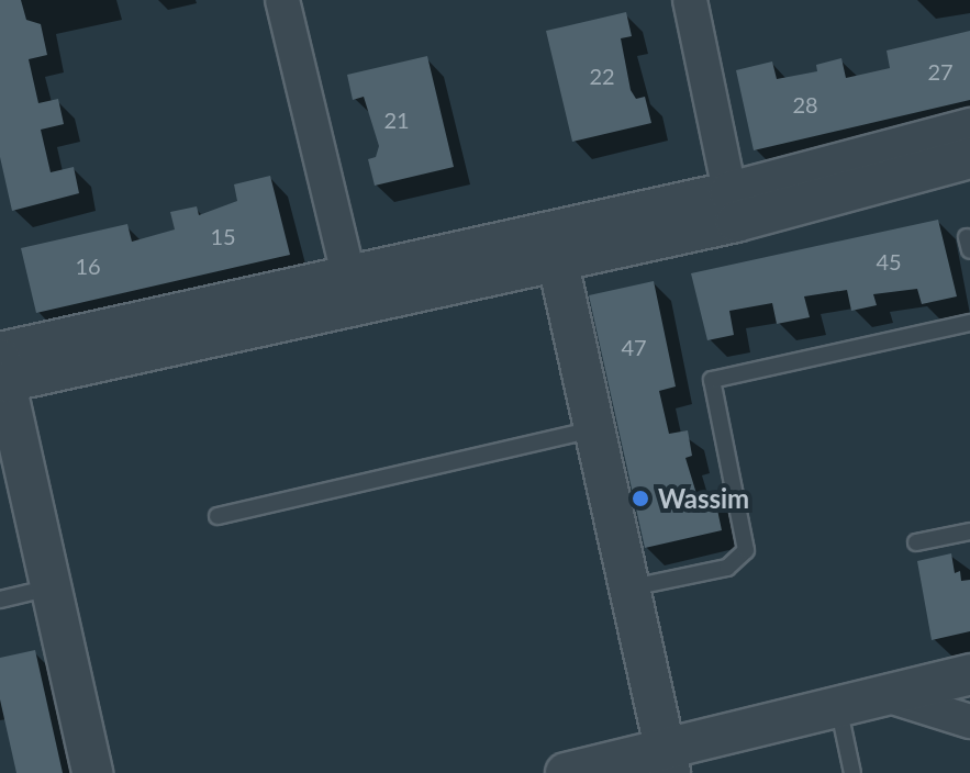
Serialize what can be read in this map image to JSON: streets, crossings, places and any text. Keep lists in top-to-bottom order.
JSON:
{
  "places": ["Wassim"],
  "house_numbers": [
    "27",
    "22",
    "28",
    "21",
    "15",
    "45",
    "16",
    "47"
  ]
}
